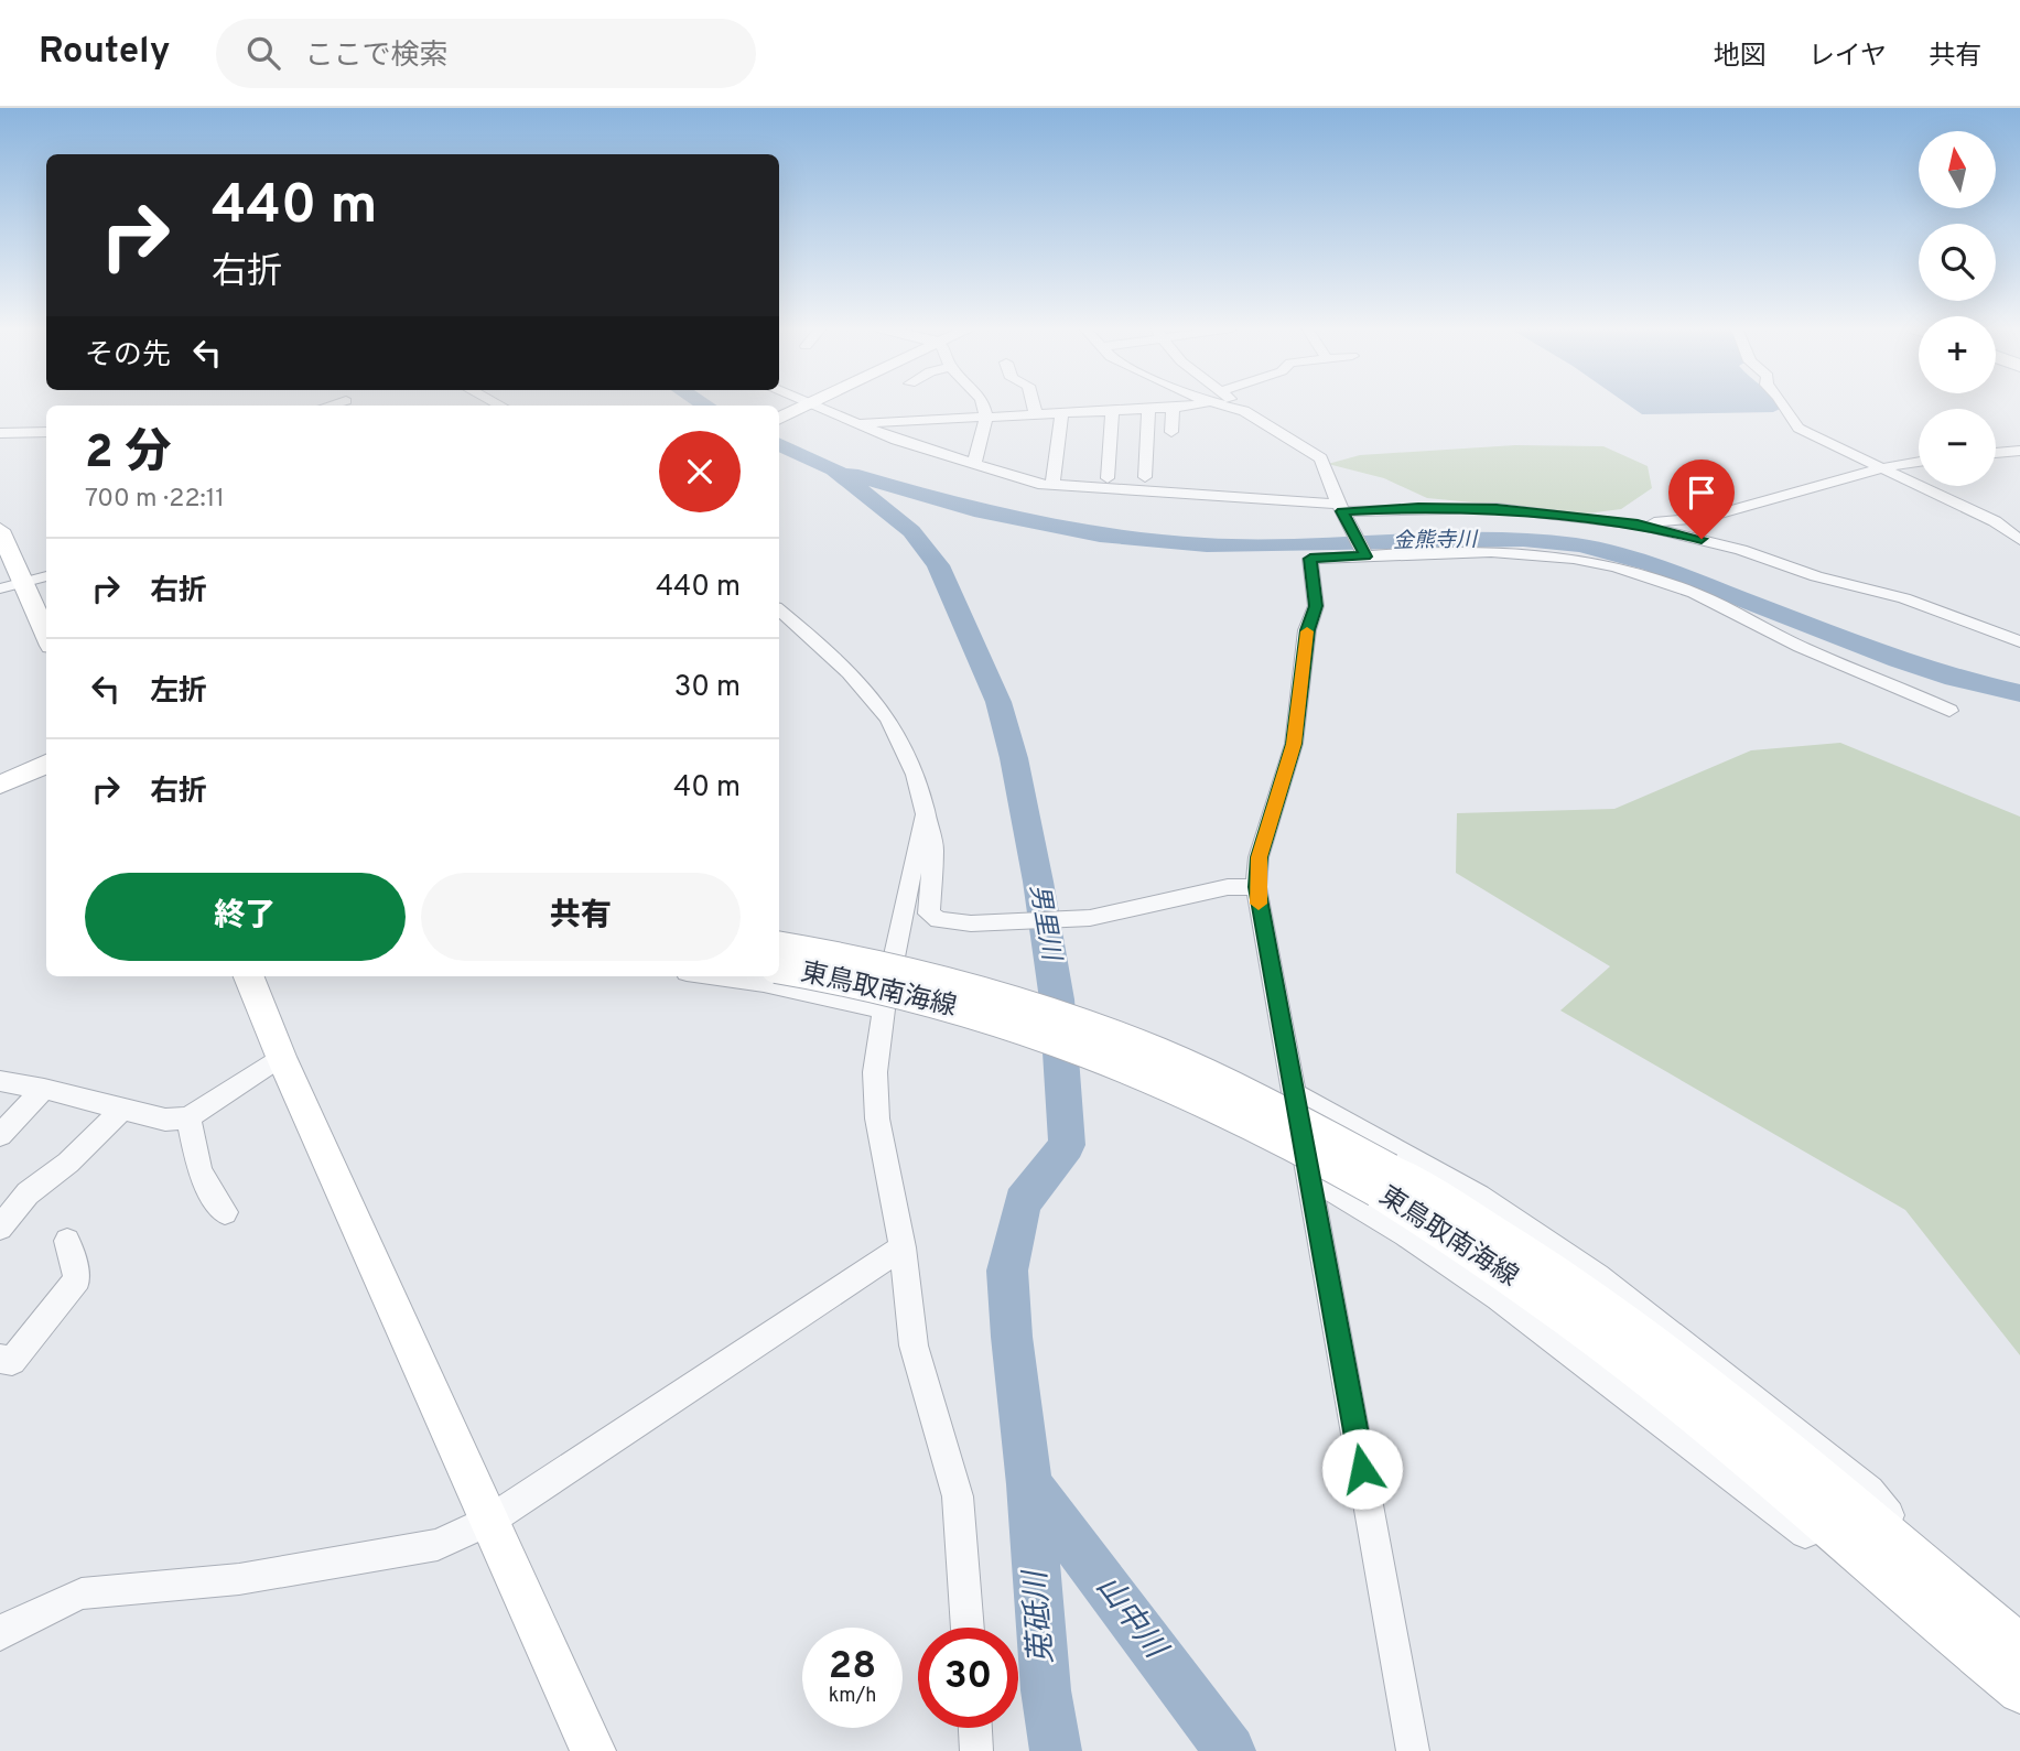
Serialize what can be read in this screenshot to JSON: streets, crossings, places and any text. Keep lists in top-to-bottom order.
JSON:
{
  "streets": {
    "main road": ["東鳥取南海線"]
  },
  "water": [
    "金熊寺川",
    "男里川",
    "莵砥川",
    "山中川"
  ],
  "north": "top",
  "page": {
    "header": "Routely",
    "search": "ここで検索",
    "nav": ["地図", "レイヤ", "共有"],
    "map_buttons": ["+", "−"],
    "turn": ["440 m", "右折"],
    "then": "その先",
    "heading": ["2 分", "700 m · 22:11"],
    "list": [
      {
        "name": "右折",
        "value": "440 m"
      },
      {
        "name": "左折",
        "value": "30 m"
      },
      {
        "name": "右折",
        "value": "40 m"
      }
    ],
    "buttons": ["終了", "共有"],
    "speed": "28 km/h",
    "limit": "30"
  }
}
